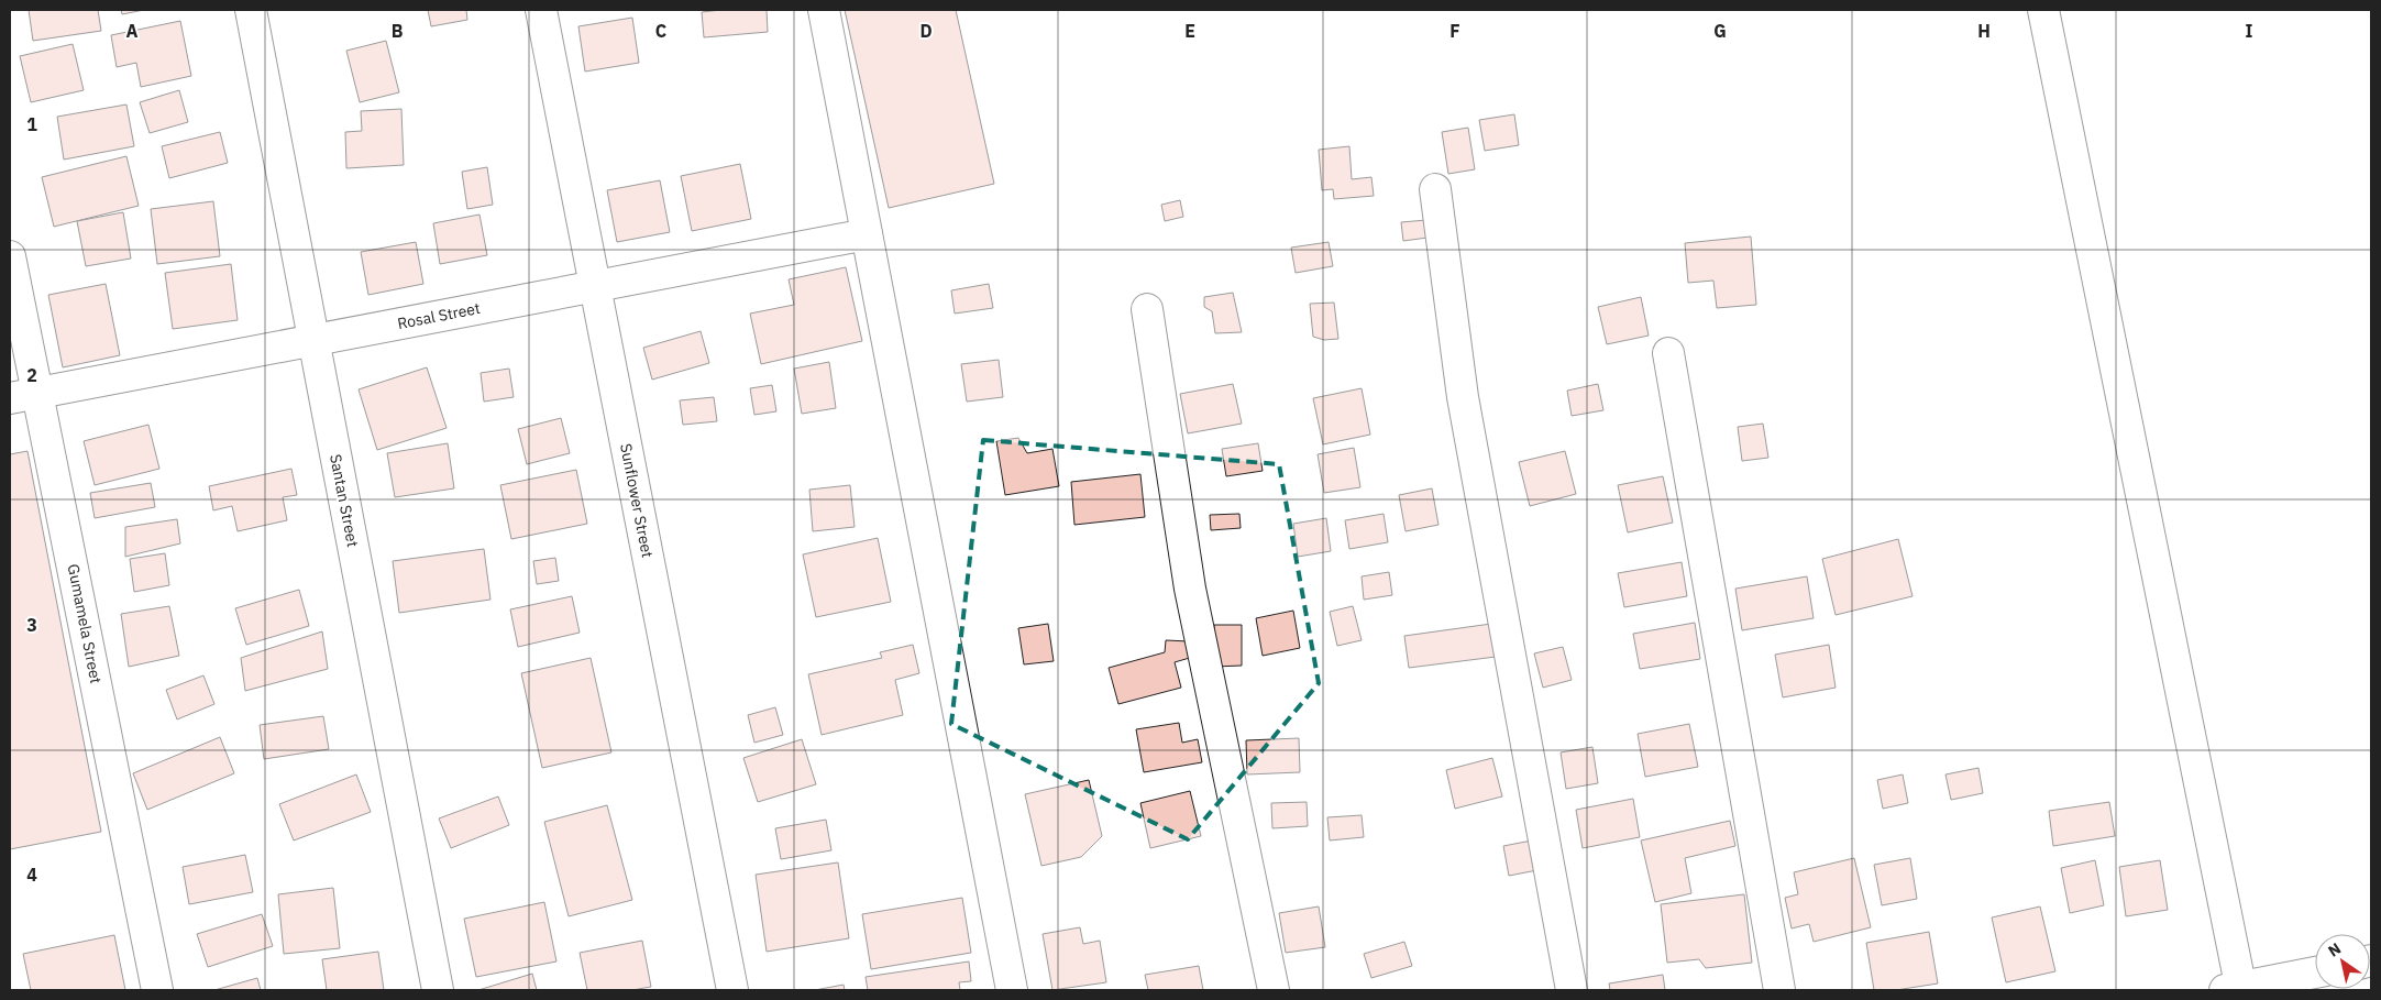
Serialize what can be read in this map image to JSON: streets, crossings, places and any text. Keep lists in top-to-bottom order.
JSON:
{
  "streets": {
    "street": [
      "Rosal Street",
      "Santan Street",
      "Sunflower Street",
      "Gumamela Street"
    ]
  },
  "crossings": [
    ["Rosal Street", "Santan Street"],
    ["Rosal Street", "Sunflower Street"],
    ["Rosal Street", "Gumamela Street"]
  ],
  "north": "top left",
  "grid": {
    "columns": [
      "A",
      "B",
      "C",
      "D",
      "E",
      "F",
      "G",
      "H",
      "I"
    ],
    "rows": [
      "1",
      "2",
      "3",
      "4"
    ]
  }
}
